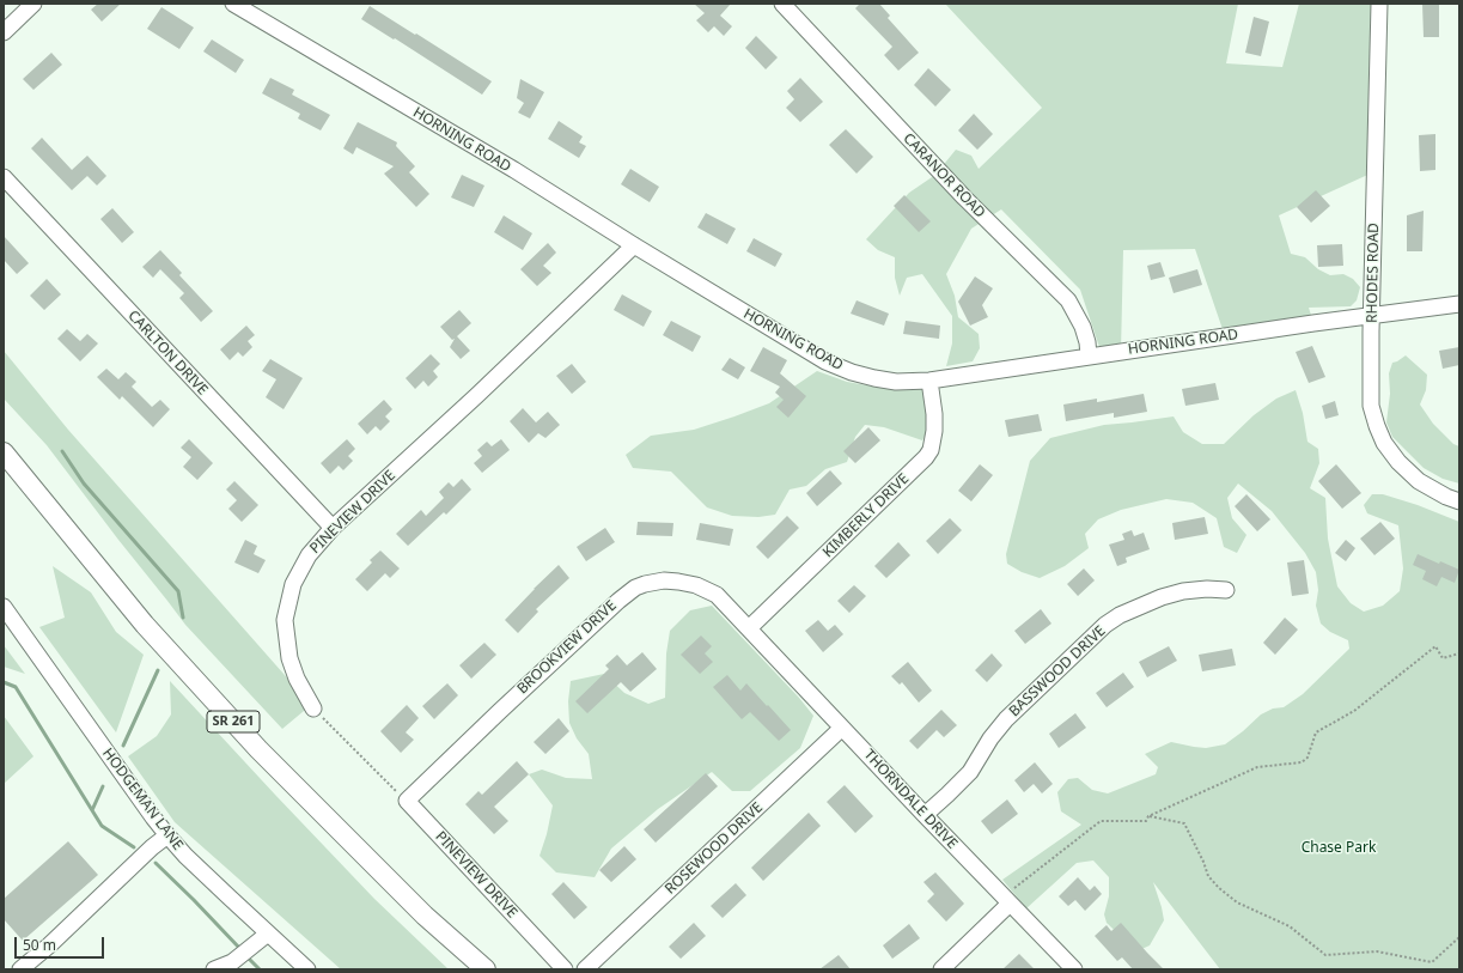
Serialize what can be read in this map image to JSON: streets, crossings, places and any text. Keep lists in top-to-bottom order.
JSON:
{
  "streets": {
    "main road": ["SR 261"],
    "street": [
      "HORNING ROAD",
      "CARANOR ROAD",
      "RHODES ROAD",
      "CARLTON DRIVE",
      "PINEVIEW DRIVE",
      "KIMBERLY DRIVE",
      "BROOKVIEW DRIVE",
      "BASSWOOD DRIVE",
      "HODGEMAN LANE",
      "THORNDALE DRIVE",
      "ROSEWOOD DRIVE"
    ]
  },
  "crossings": [
    ["HORNING ROAD", "CARANOR ROAD"],
    ["HORNING ROAD", "RHODES ROAD"],
    ["HORNING ROAD", "PINEVIEW DRIVE"],
    ["HORNING ROAD", "KIMBERLY DRIVE"],
    ["CARLTON DRIVE", "PINEVIEW DRIVE"],
    ["PINEVIEW DRIVE", "BROOKVIEW DRIVE"],
    ["KIMBERLY DRIVE", "BROOKVIEW DRIVE"],
    ["KIMBERLY DRIVE", "THORNDALE DRIVE"],
    ["BROOKVIEW DRIVE", "THORNDALE DRIVE"],
    ["BASSWOOD DRIVE", "THORNDALE DRIVE"],
    ["THORNDALE DRIVE", "ROSEWOOD DRIVE"]
  ],
  "parks": ["Chase Park"],
  "scale_bar": "50 m"
}
